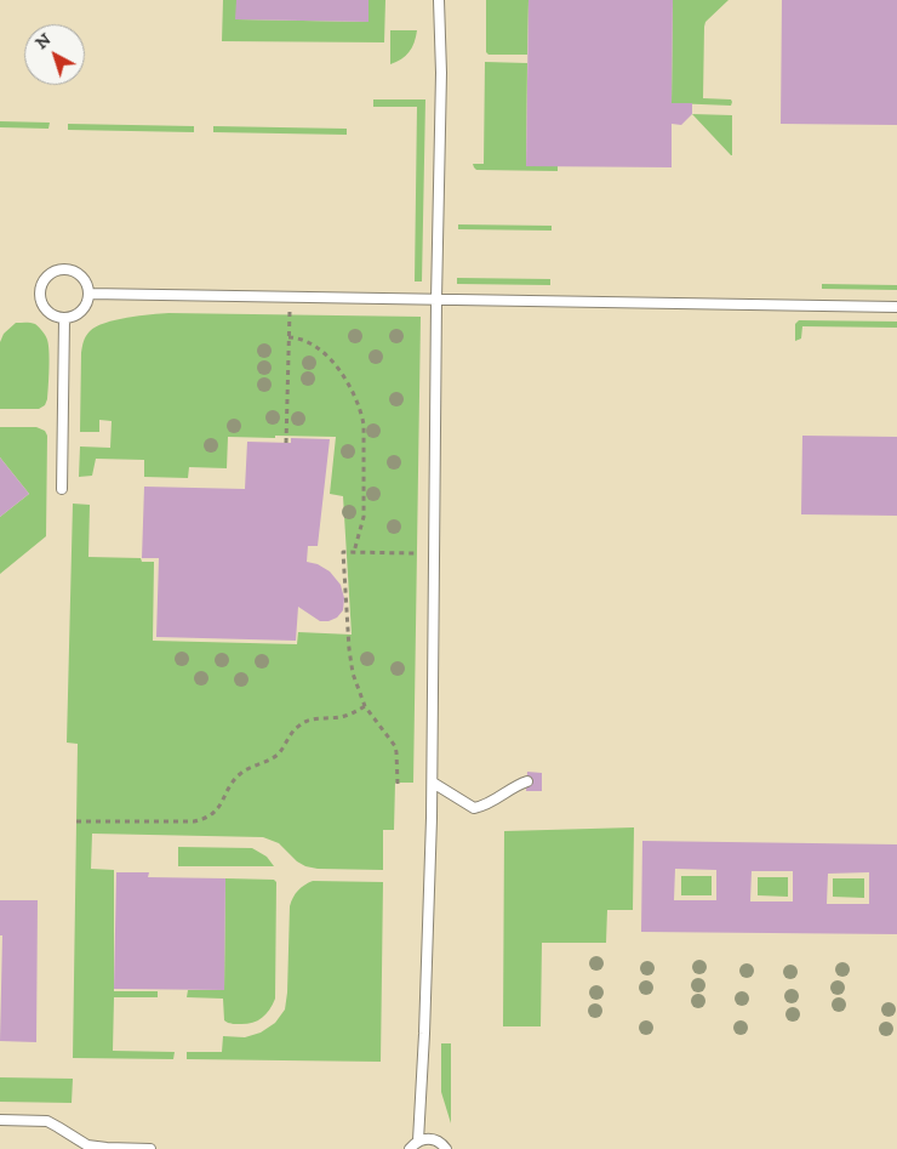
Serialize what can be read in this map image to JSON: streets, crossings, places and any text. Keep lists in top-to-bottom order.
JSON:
{
  "north": "top left"
}
